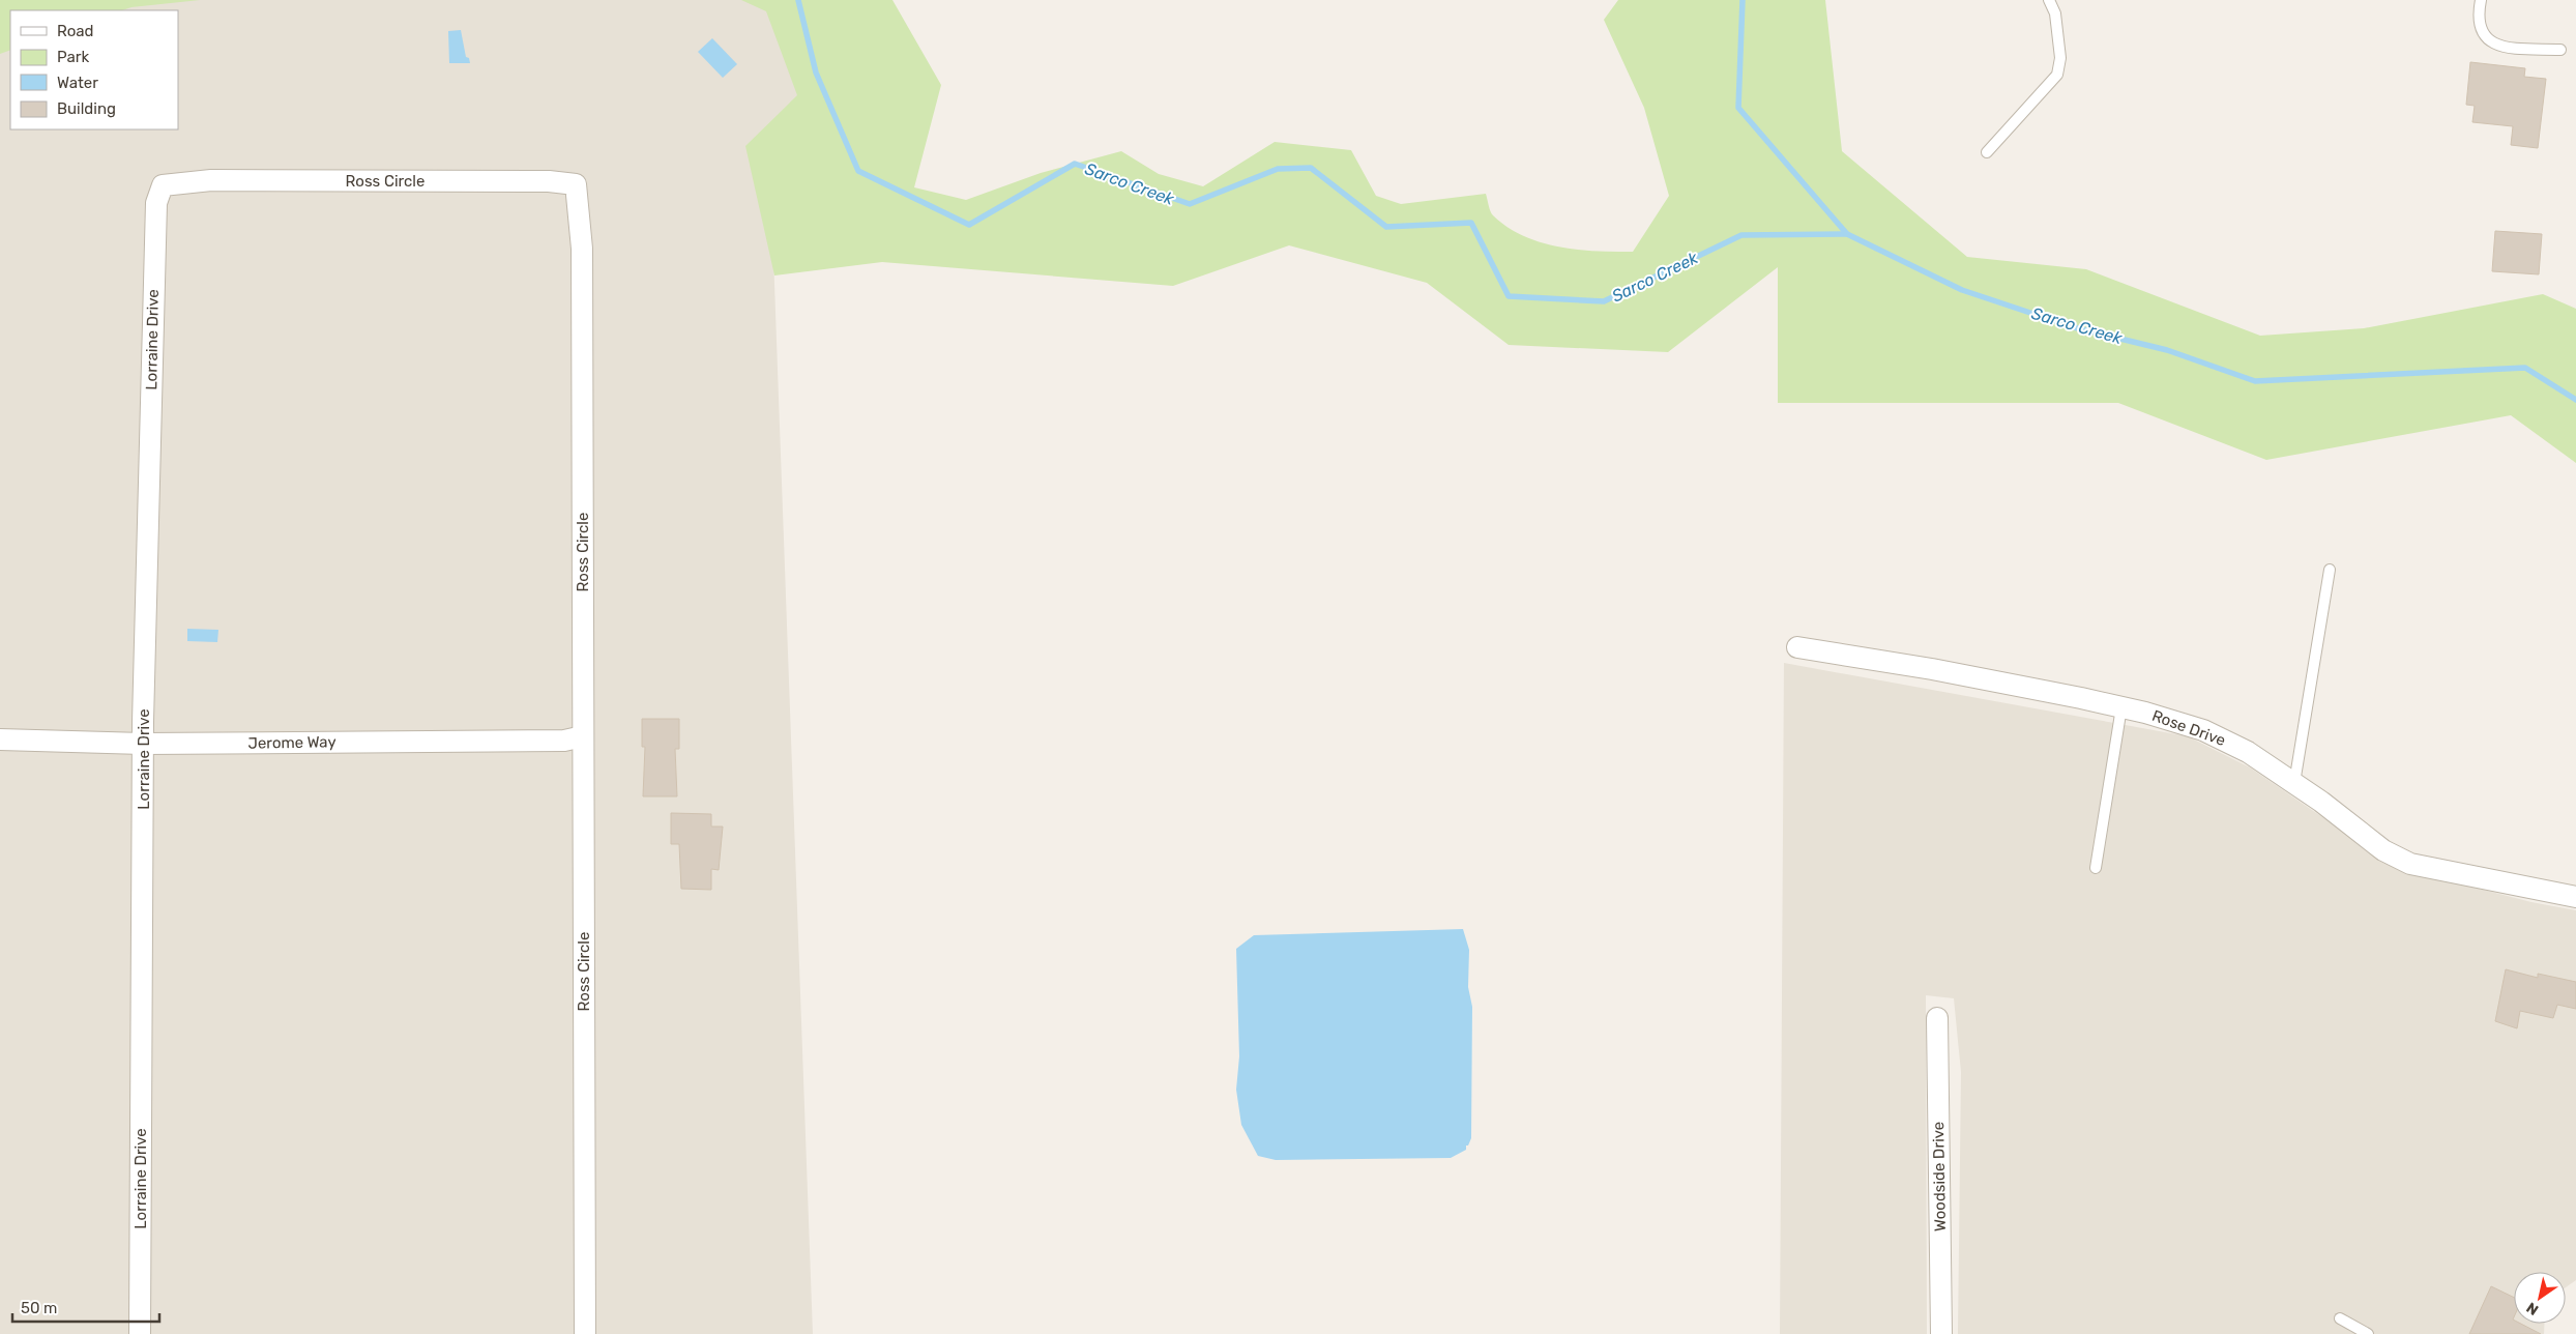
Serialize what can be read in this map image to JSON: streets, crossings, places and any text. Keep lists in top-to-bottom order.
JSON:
{
  "streets": {
    "street": [
      "Ross Circle",
      "Lorraine Drive",
      "Rose Drive",
      "Jerome Way",
      "Woodside Drive"
    ]
  },
  "crossings": [
    ["Ross Circle", "Lorraine Drive"],
    ["Ross Circle", "Jerome Way"],
    ["Lorraine Drive", "Jerome Way"]
  ],
  "water": ["Sarco Creek"],
  "legend": [
    "Road",
    "Park",
    "Water",
    "Building"
  ],
  "scale_bar": "50 m",
  "north": "bottom left"
}
